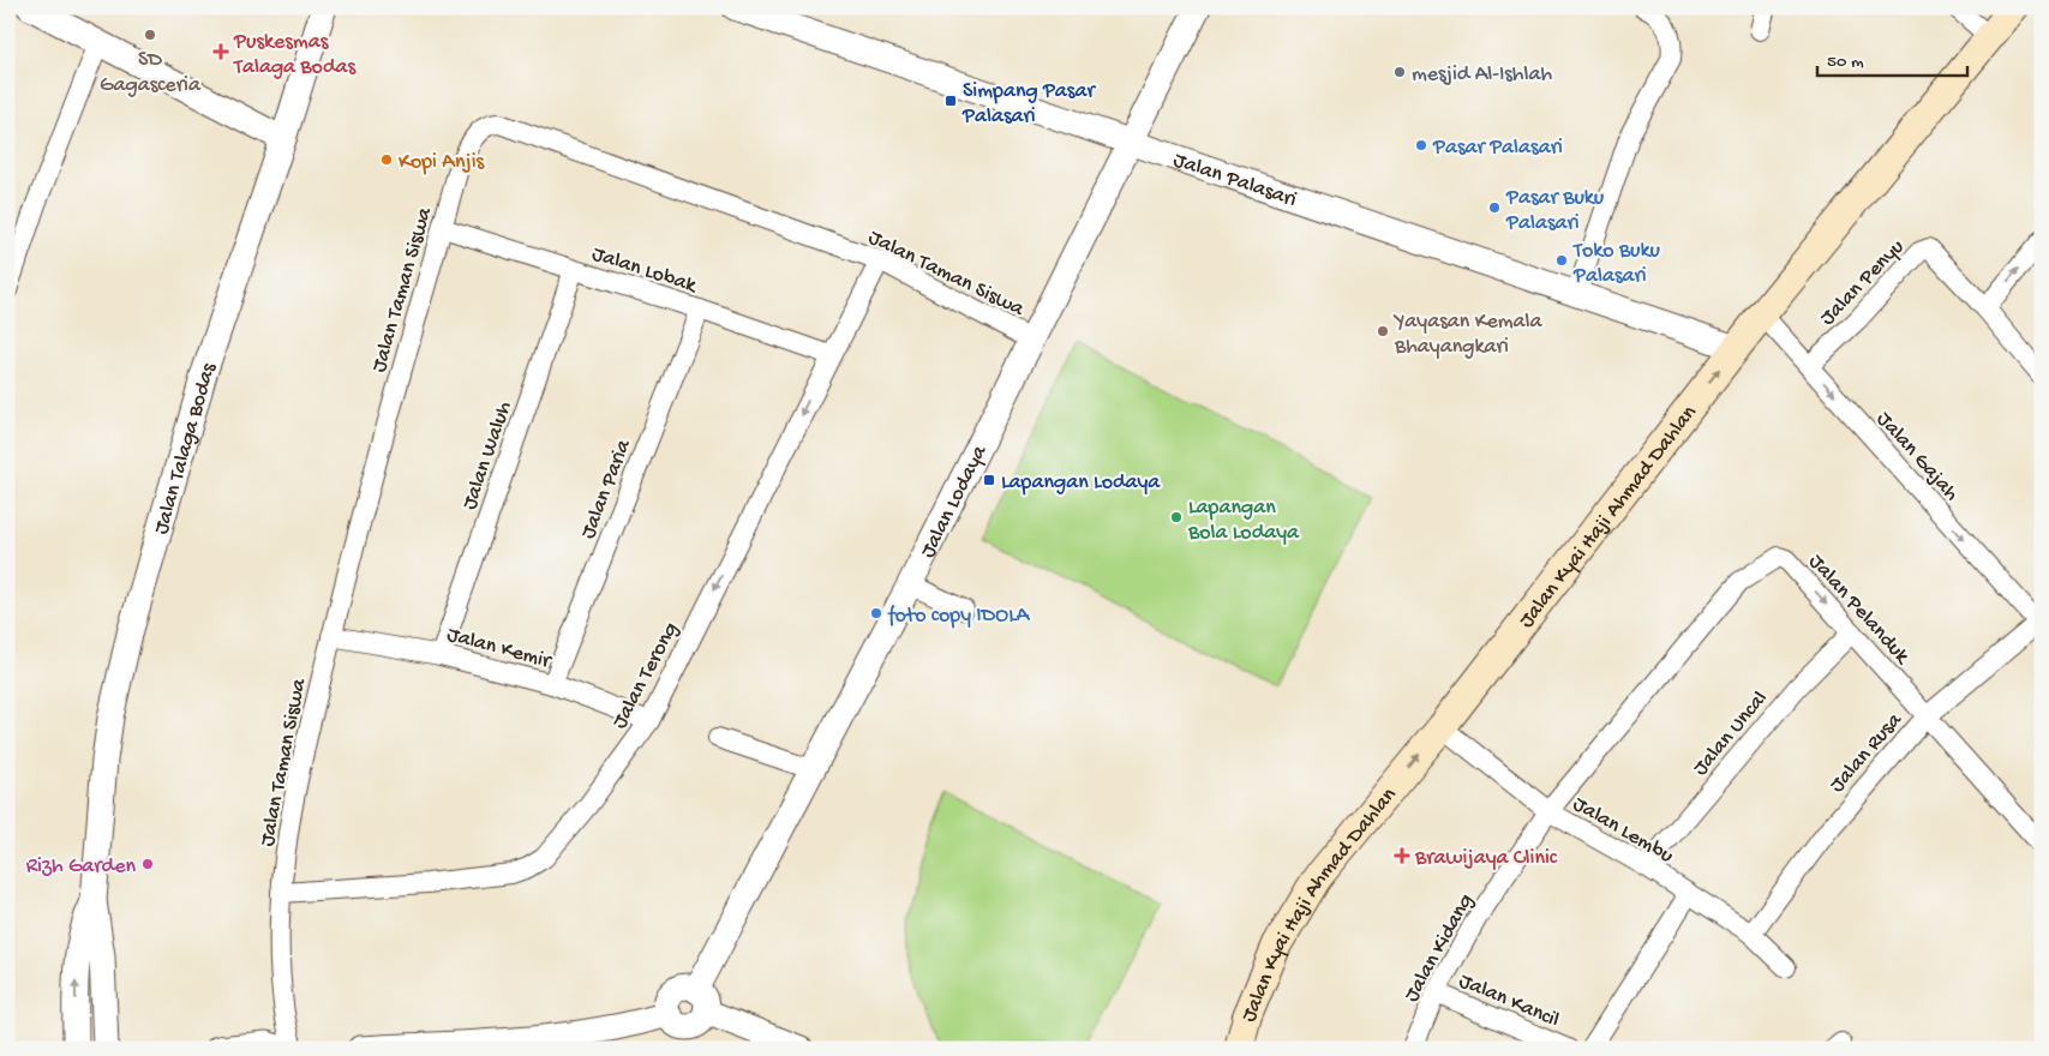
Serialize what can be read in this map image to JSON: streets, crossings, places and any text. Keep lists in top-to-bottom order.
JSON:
{
  "streets": {
    "main road": ["Jalan Kyai Haji Ahmad Dahlan"],
    "street": [
      "Jalan Palasari",
      "Jalan Lobak",
      "Jalan Taman Siswa",
      "Jalan Penyu",
      "Jalan Talaga Bodas",
      "Jalan Waluh",
      "Jalan Gajah",
      "Jalan Paria",
      "Jalan Lodaya",
      "Jalan Pelanduk",
      "Jalan Kemir",
      "Jalan Terong",
      "Jalan Uncal",
      "Jalan Rusa",
      "Jalan Lembu",
      "Jalan Kidang",
      "Jalan Kancil"
    ]
  },
  "crossings": [
    ["Jalan Palasari", "Jalan Lodaya"],
    ["Jalan Palasari", "Jalan Kyai Haji Ahmad Dahlan"],
    ["Jalan Lobak", "Jalan Taman Siswa"],
    ["Jalan Lobak", "Jalan Waluh"],
    ["Jalan Lobak", "Jalan Paria"],
    ["Jalan Lobak", "Jalan Terong"],
    ["Jalan Taman Siswa", "Jalan Lodaya"],
    ["Jalan Taman Siswa", "Jalan Kemir"],
    ["Jalan Taman Siswa", "Jalan Terong"],
    ["Jalan Penyu", "Jalan Gajah"],
    ["Jalan Waluh", "Jalan Kemir"],
    ["Jalan Gajah", "Jalan Kyai Haji Ahmad Dahlan"],
    ["Jalan Gajah", "Jalan Rusa"],
    ["Jalan Paria", "Jalan Kemir"],
    ["Jalan Kyai Haji Ahmad Dahlan", "Jalan Lembu"],
    ["Jalan Pelanduk", "Jalan Uncal"],
    ["Jalan Pelanduk", "Jalan Rusa"],
    ["Jalan Pelanduk", "Jalan Lembu"],
    ["Jalan Pelanduk", "Jalan Kidang"],
    ["Jalan Kemir", "Jalan Terong"],
    ["Jalan Uncal", "Jalan Lembu"],
    ["Jalan Rusa", "Jalan Lembu"],
    ["Jalan Lembu", "Jalan Kidang"],
    ["Jalan Kidang", "Jalan Kancil"]
  ],
  "one_way": ["Jalan Gajah", "Jalan Kyai Haji Ahmad Dahlan", "Jalan Terong"],
  "places": {
    "other": [
      "SD Gagasceria",
      "mesjid Al-Ishlah",
      "Pasar Palasari",
      "Kopi Anjis",
      "Pasar Buku Palasari",
      "Toko Buku Palasari",
      "Yayasan Kemala Bhayangkari",
      "Lapangan Bola Lodaya",
      "foto copy IDOLA",
      "Rizh Garden"
    ],
    "health": ["Puskesmas Talaga Bodas", "Brawijaya Clinic"],
    "transit": ["Simpang Pasar Palasari", "Lapangan Lodaya"]
  },
  "scale_bar": "50 m"
}
